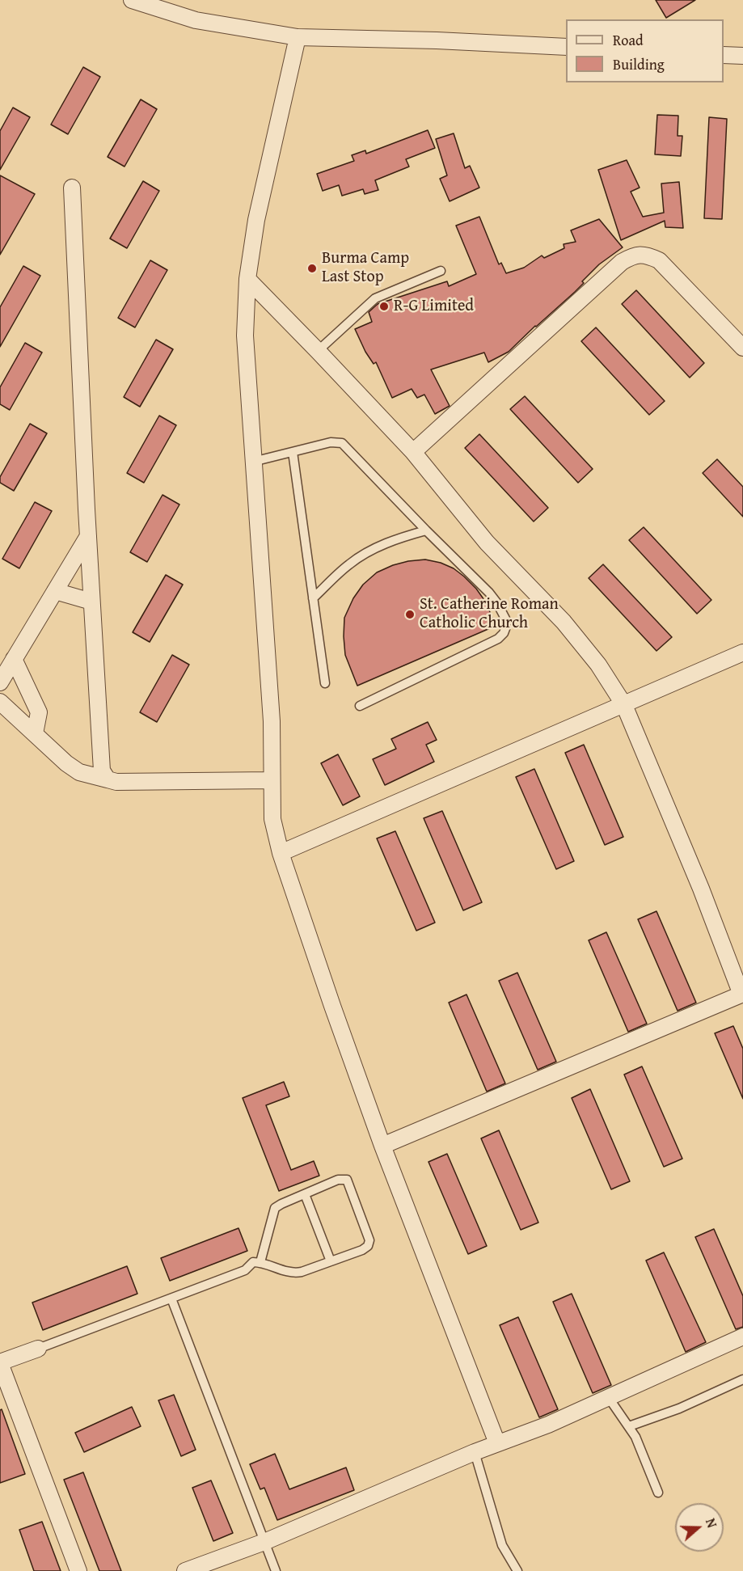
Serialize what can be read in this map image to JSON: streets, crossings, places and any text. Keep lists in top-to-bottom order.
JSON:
{
  "places": ["Burma Camp Last Stop", "R-G Limited", "St. Catherine Roman Catholic Church"],
  "legend": ["Road", "Building"],
  "north": "right"
}
